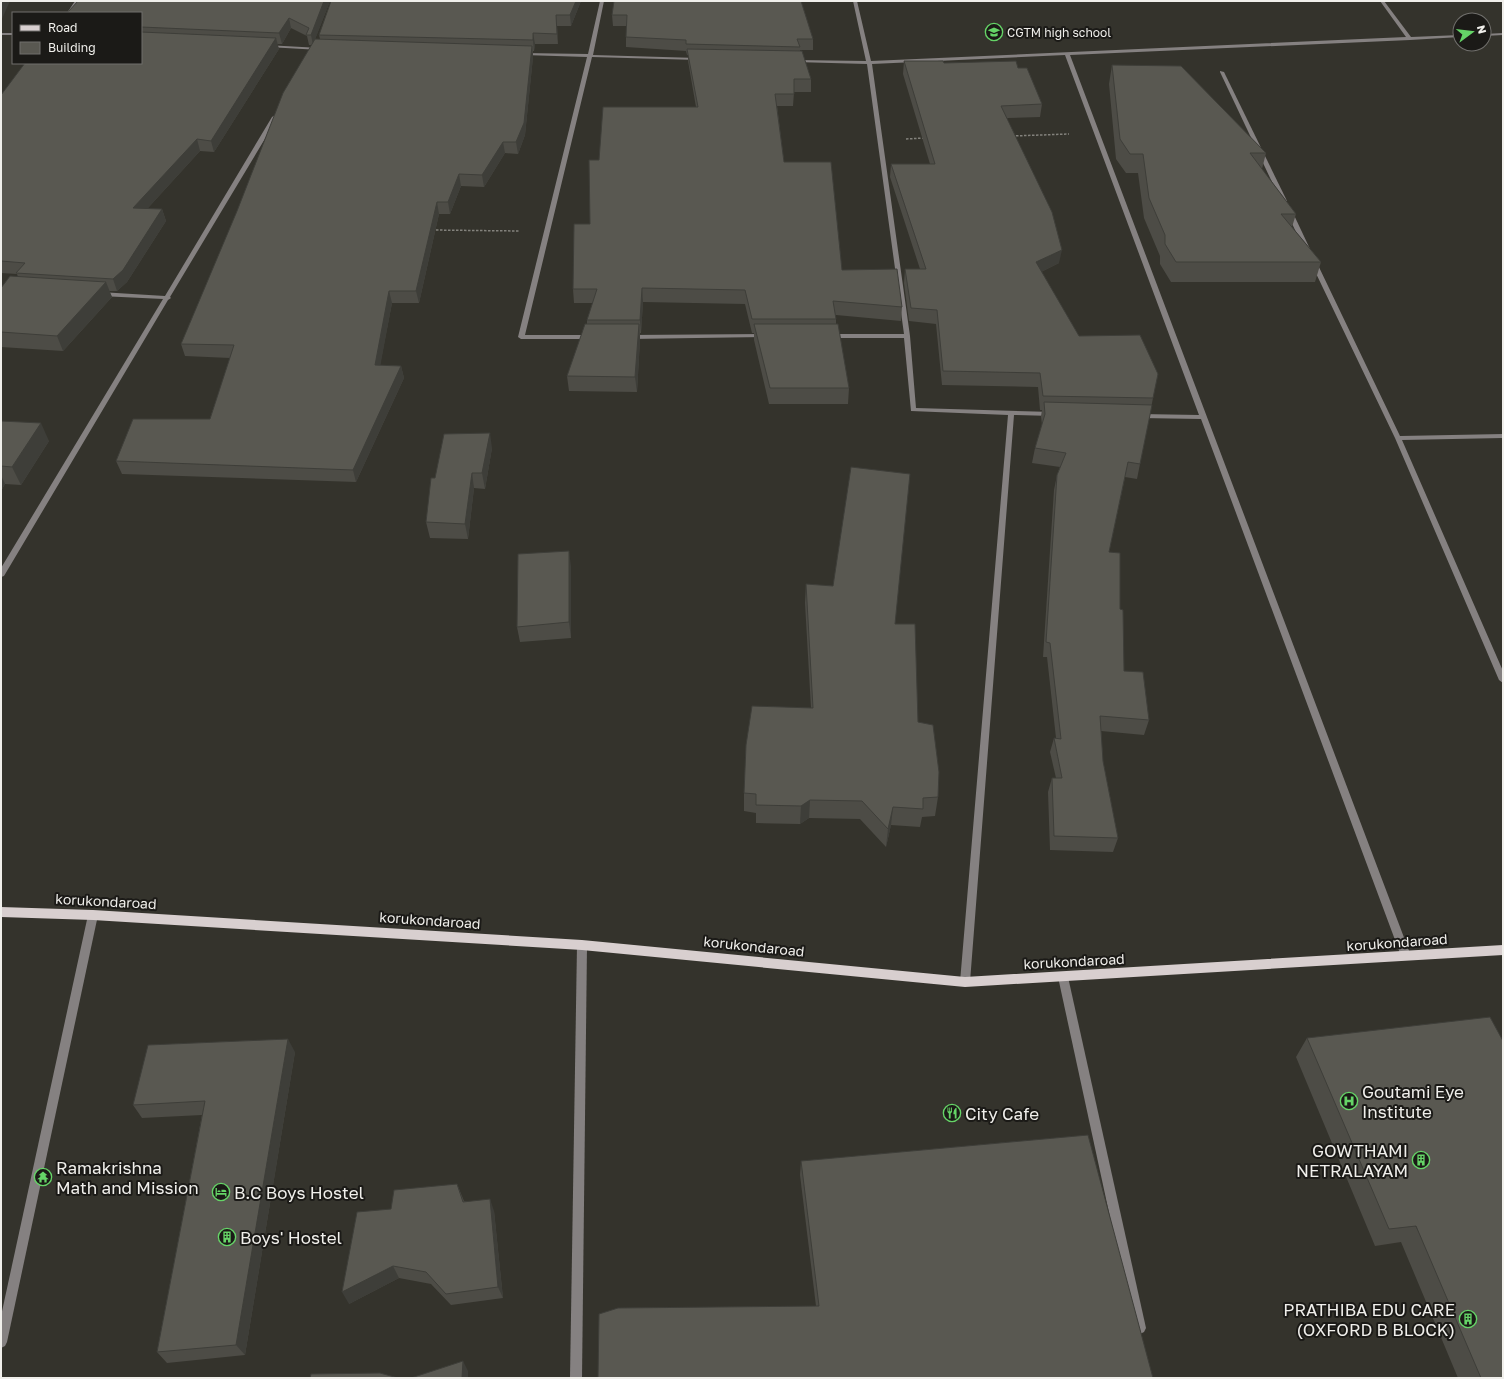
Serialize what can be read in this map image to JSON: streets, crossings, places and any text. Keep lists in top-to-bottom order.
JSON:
{
  "streets": {
    "main road": ["korukondaroad"]
  },
  "places": {
    "school or university": ["CGTM high school"],
    "hospital": ["Goutami Eye Institute"],
    "restaurant": ["City Cafe"],
    "building": ["GOWTHAMI NETRALAYAM", "Boys' Hostel", "PRATHIBA EDU CARE (OXFORD B BLOCK)"],
    "temple": ["Ramakrishna Math and Mission"],
    "hotel": ["B.C Boys Hostel"]
  },
  "legend": ["Road", "Building"],
  "north": "right"
}
